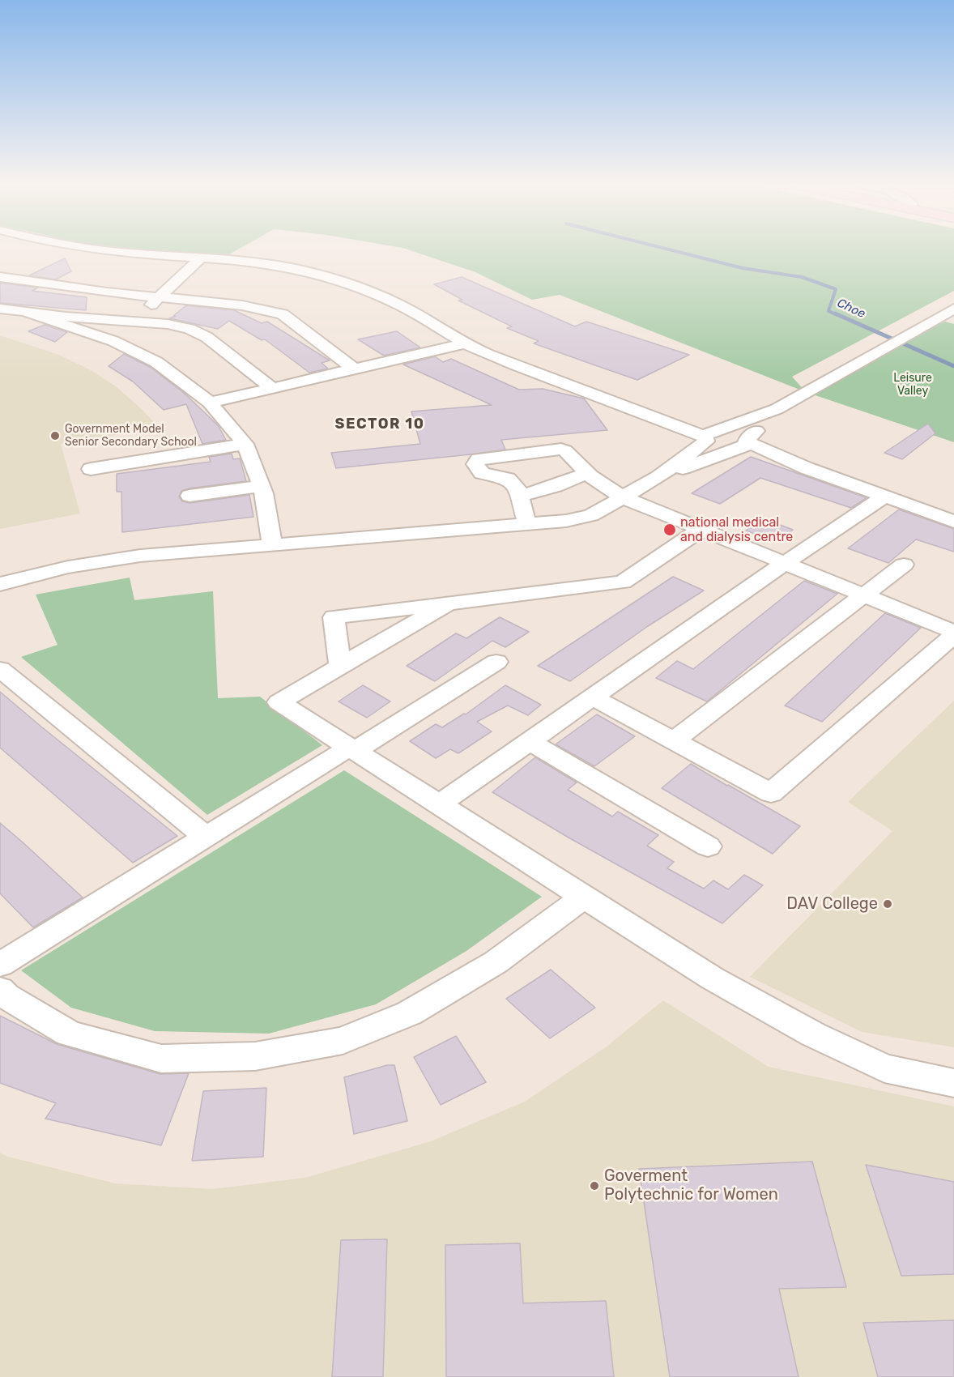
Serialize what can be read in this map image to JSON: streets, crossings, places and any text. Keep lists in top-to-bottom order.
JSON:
{
  "districts": ["SECTOR 10"],
  "water": ["Choe"],
  "parks": ["Leisure Valley"],
  "places": [
    "Government Model Senior Secondary School",
    "national medical and dialysis centre",
    "DAV College",
    "Goverment Polytechnic for Women"
  ]
}
